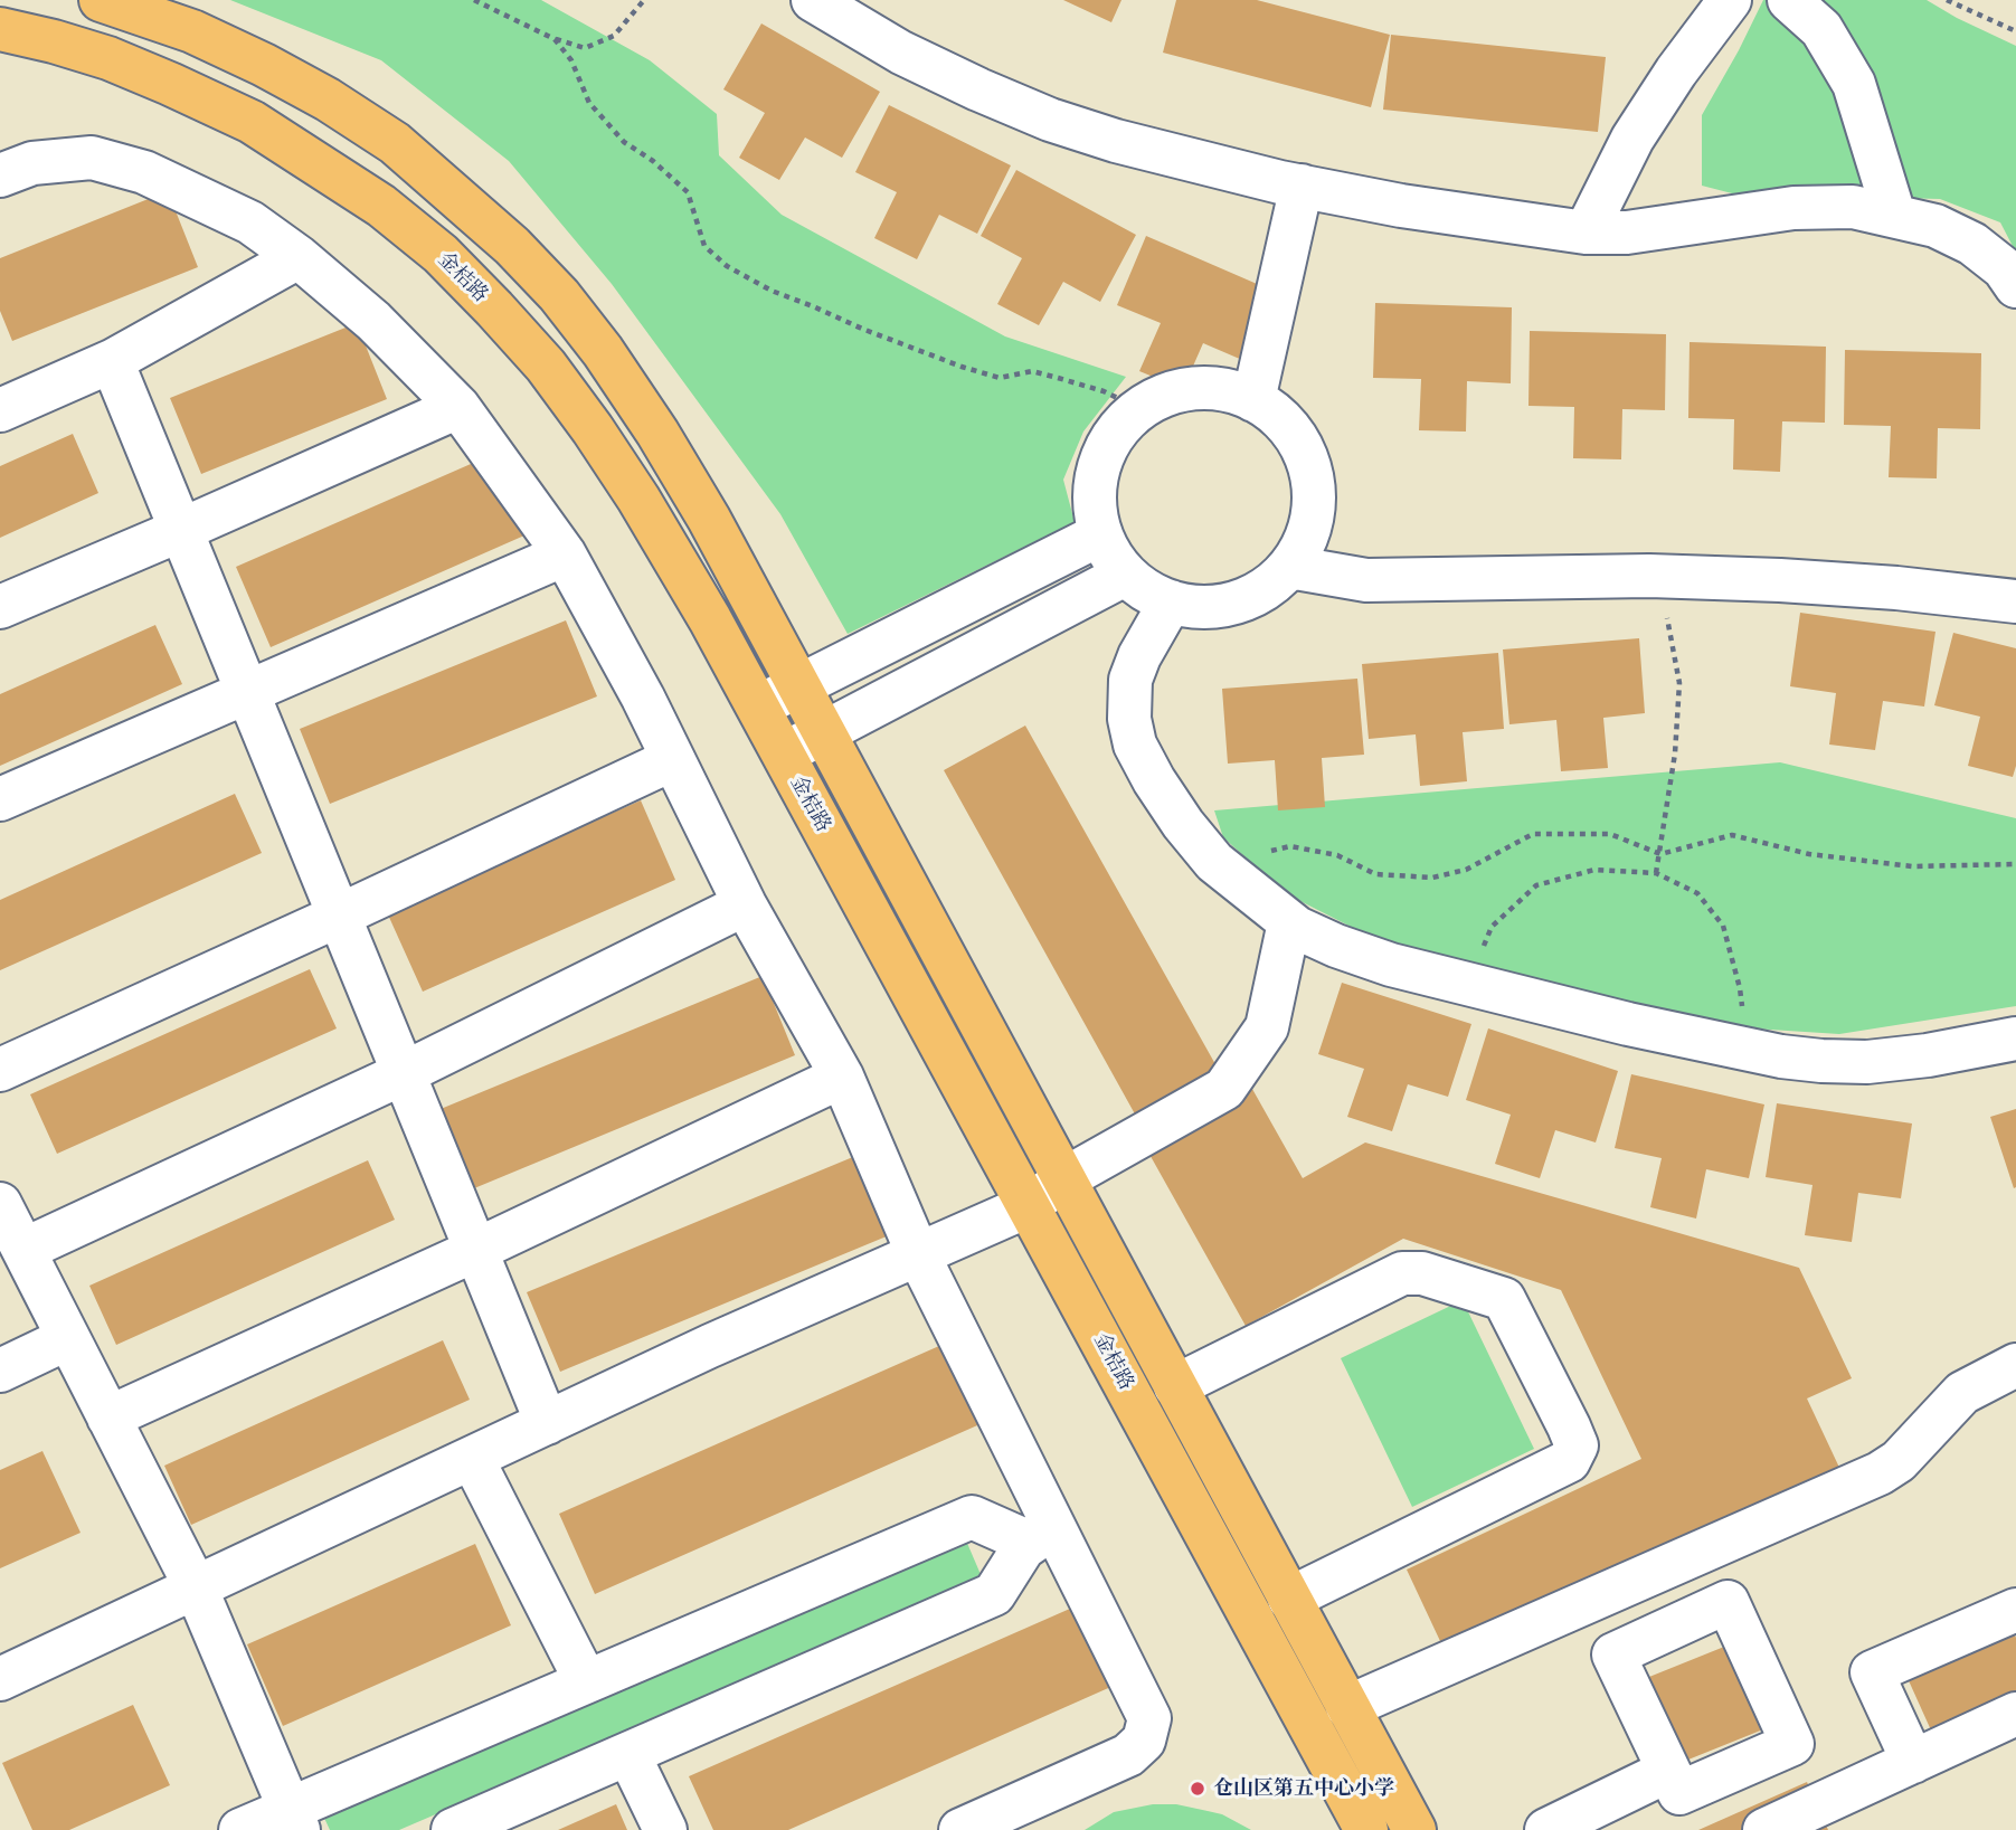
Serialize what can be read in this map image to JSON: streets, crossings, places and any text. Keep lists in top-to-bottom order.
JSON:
{
  "streets": {
    "main road": ["金桔路"]
  },
  "places": ["仓山区第五中心小学"]
}
